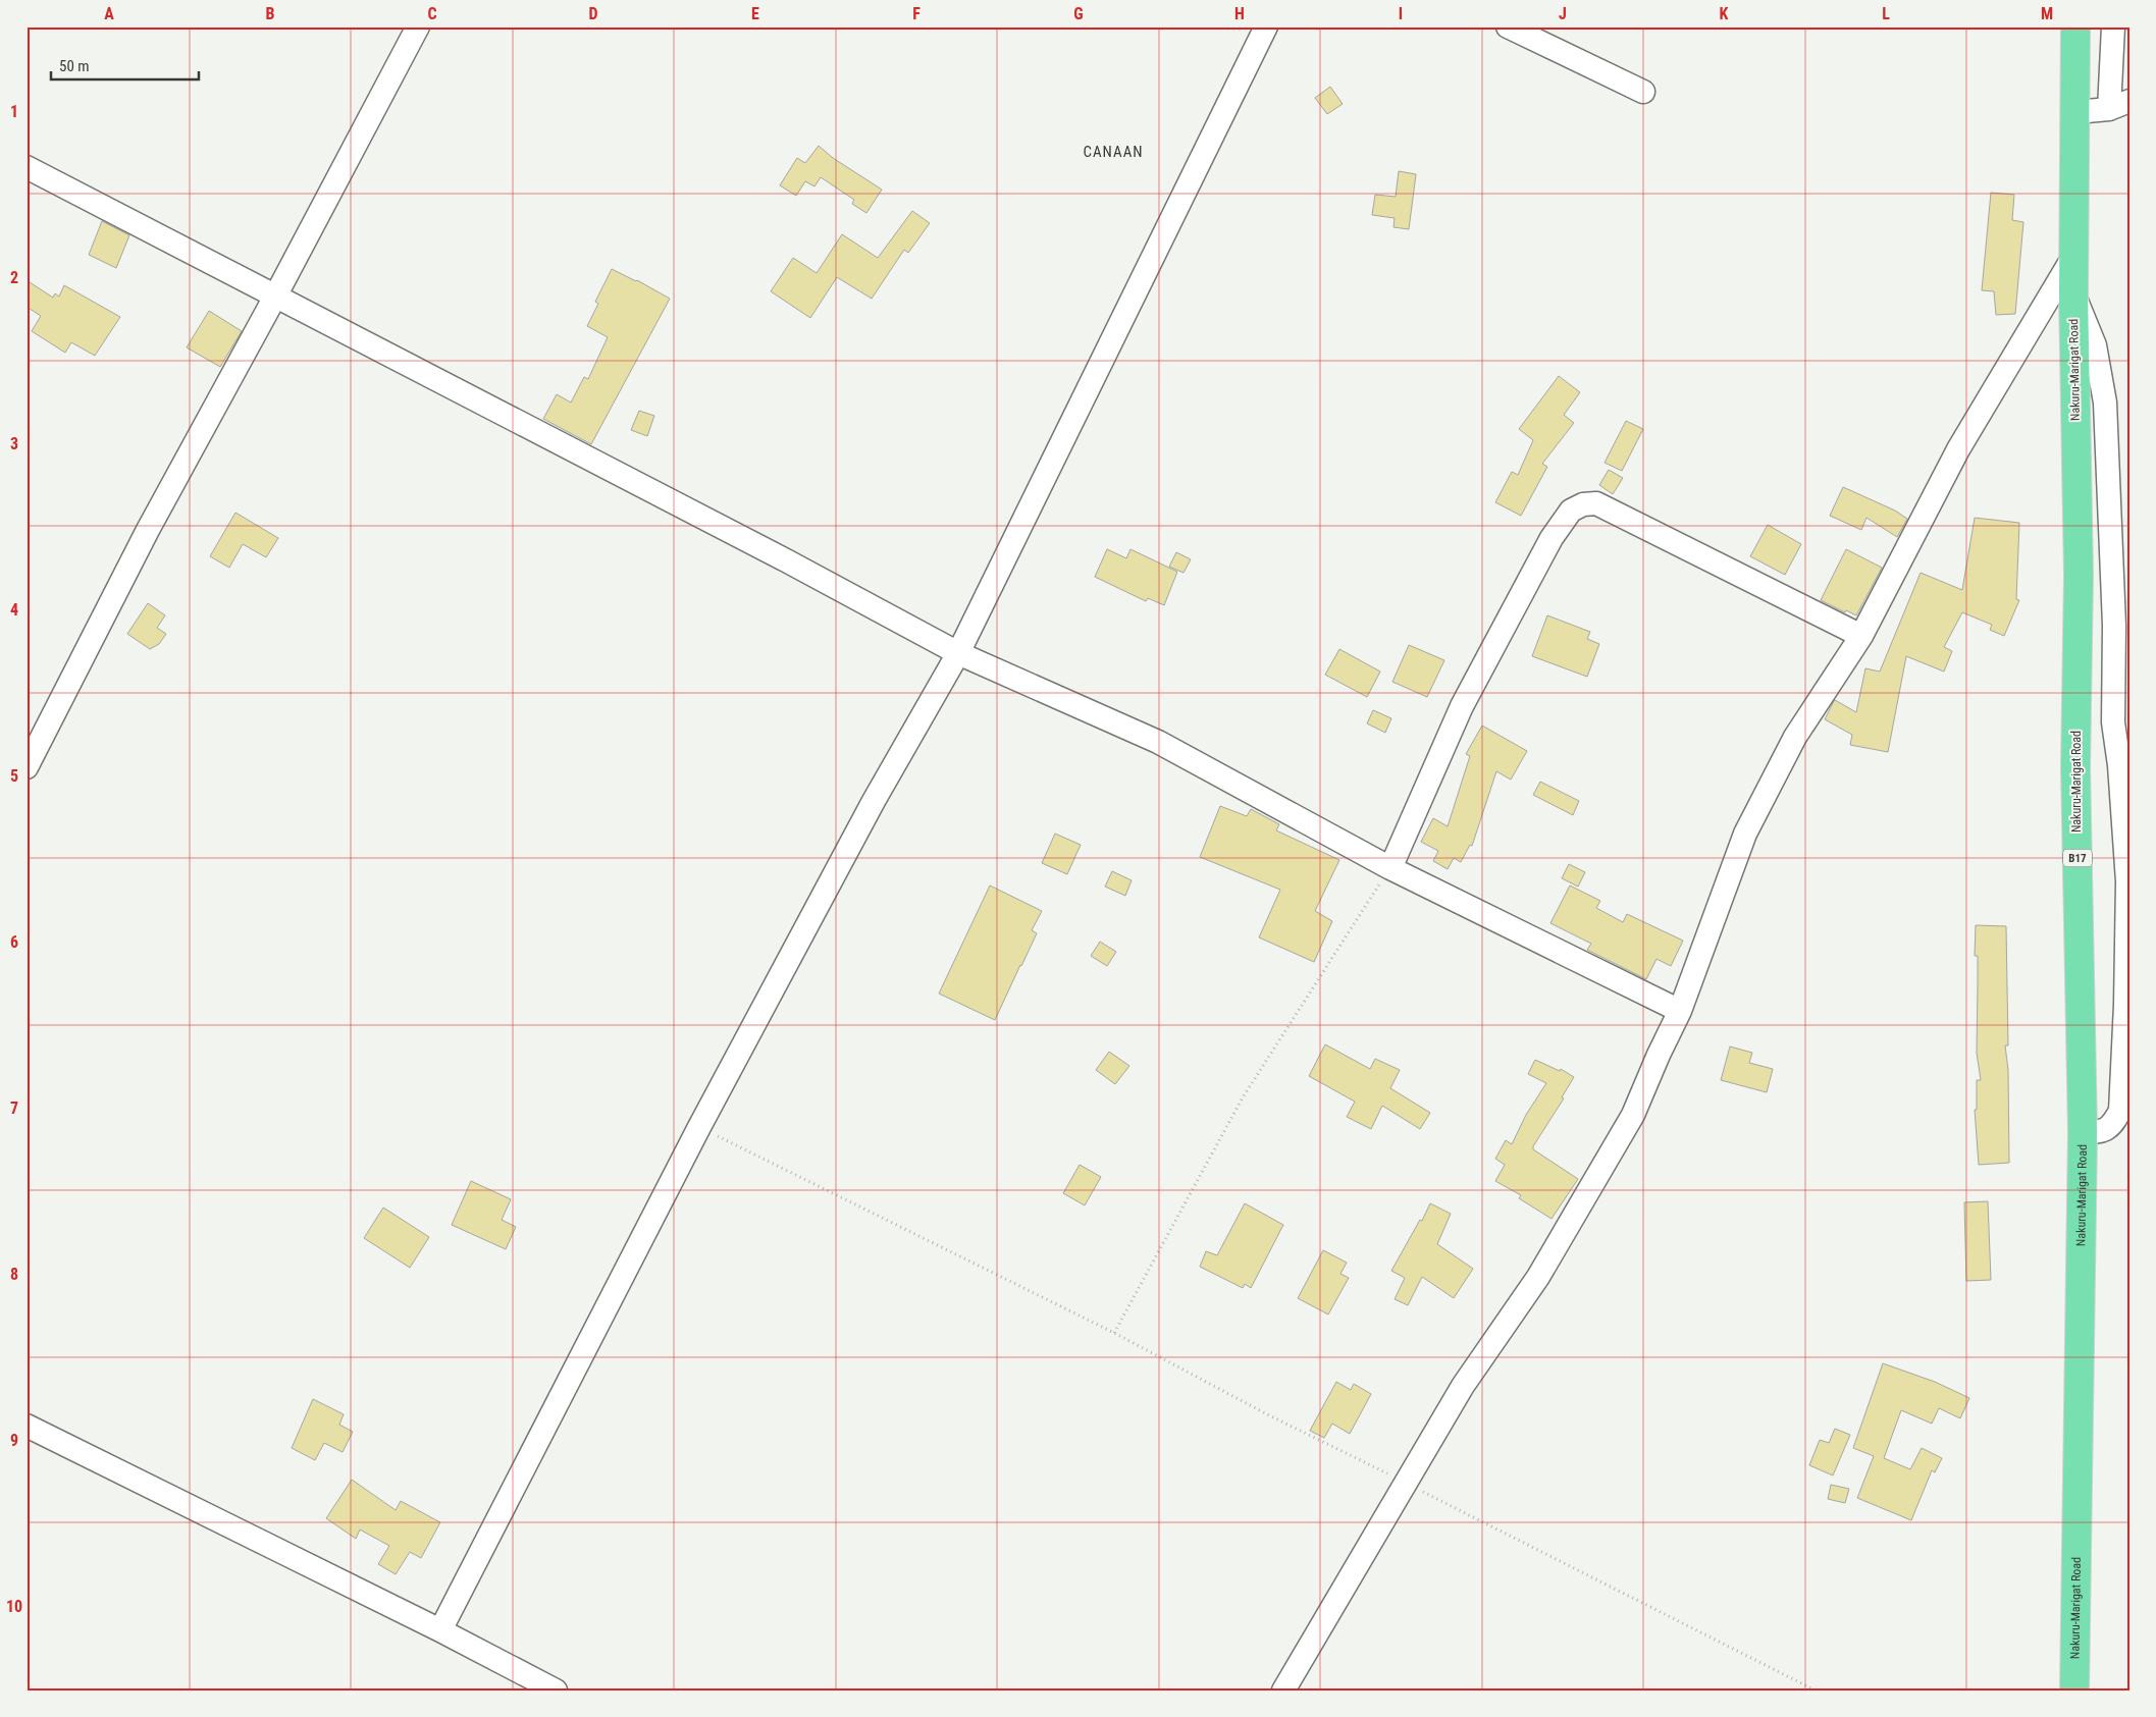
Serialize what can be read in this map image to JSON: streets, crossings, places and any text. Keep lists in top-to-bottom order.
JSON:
{
  "streets": {
    "main road": ["Nakuru-Marigat Road", "B17"]
  },
  "districts": ["CANAAN"],
  "scale_bar": "50 m",
  "grid": {
    "columns": [
      "A",
      "B",
      "C",
      "D",
      "E",
      "F",
      "G",
      "H",
      "I",
      "J",
      "K",
      "L",
      "M"
    ],
    "rows": [
      "1",
      "2",
      "3",
      "4",
      "5",
      "6",
      "7",
      "8",
      "9",
      "10"
    ]
  }
}
